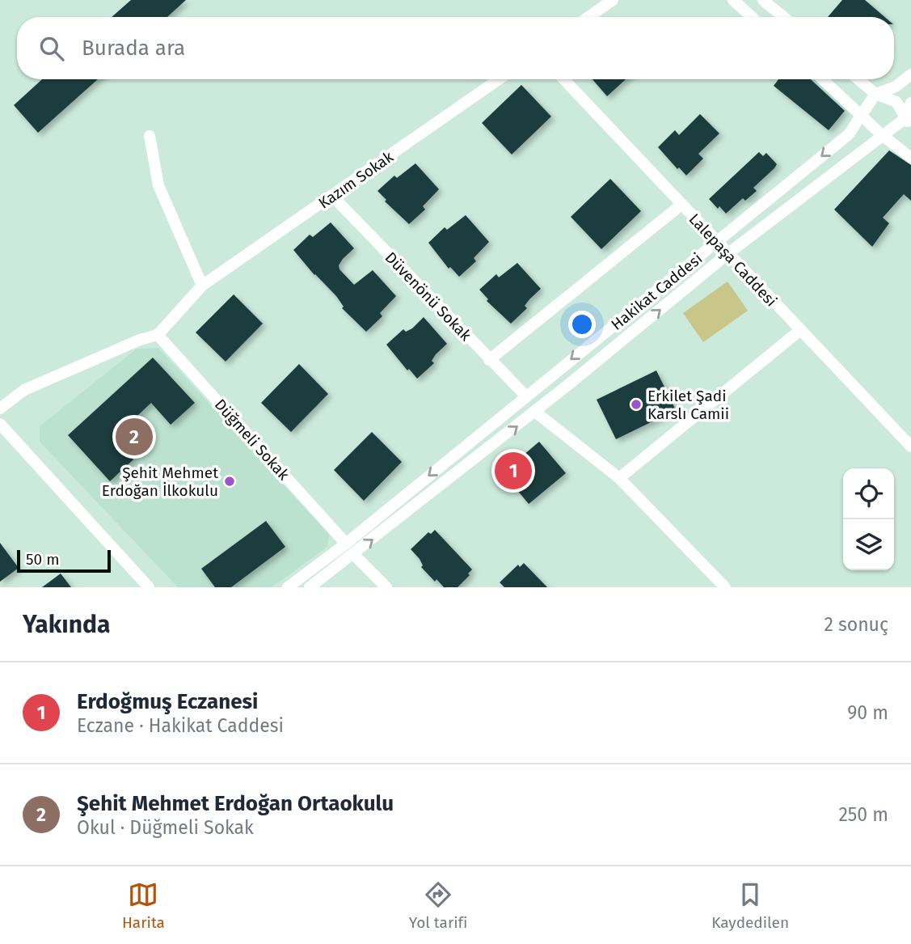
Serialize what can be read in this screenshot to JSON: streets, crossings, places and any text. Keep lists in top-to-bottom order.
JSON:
{
  "streets": {
    "street": [
      "Kazım Sokak",
      "Lalepaşa Caddesi",
      "Hakikat Caddesi",
      "Düvenönü Sokak",
      "Düğmeli Sokak"
    ]
  },
  "crossings": [
    ["Kazım Sokak", "Düvenönü Sokak"],
    ["Kazım Sokak", "Düğmeli Sokak"],
    ["Lalepaşa Caddesi", "Hakikat Caddesi"],
    ["Hakikat Caddesi", "Düvenönü Sokak"],
    ["Hakikat Caddesi", "Düğmeli Sokak"]
  ],
  "places": ["Erkilet Şadi Karslı Camii", "Şehit Mehmet Erdoğan İlkokulu"],
  "scale_bar": "50 m",
  "page": {
    "search": "Burada ara",
    "pins": ["2", "1"],
    "scale": "50 m",
    "heading": ["Yakında", "2 sonuç"],
    "list": [
      {
        "mark": "1",
        "name": "Erdoğmuş Eczanesi",
        "note": "Eczane · Hakikat Caddesi",
        "value": "90 m"
      },
      {
        "mark": "2",
        "name": "Şehit Mehmet Erdoğan Ortaokulu",
        "note": "Okul · Düğmeli Sokak",
        "value": "250 m"
      }
    ],
    "nav": ["Harita", "Yol tarifi", "Kaydedilen"]
  }
}
